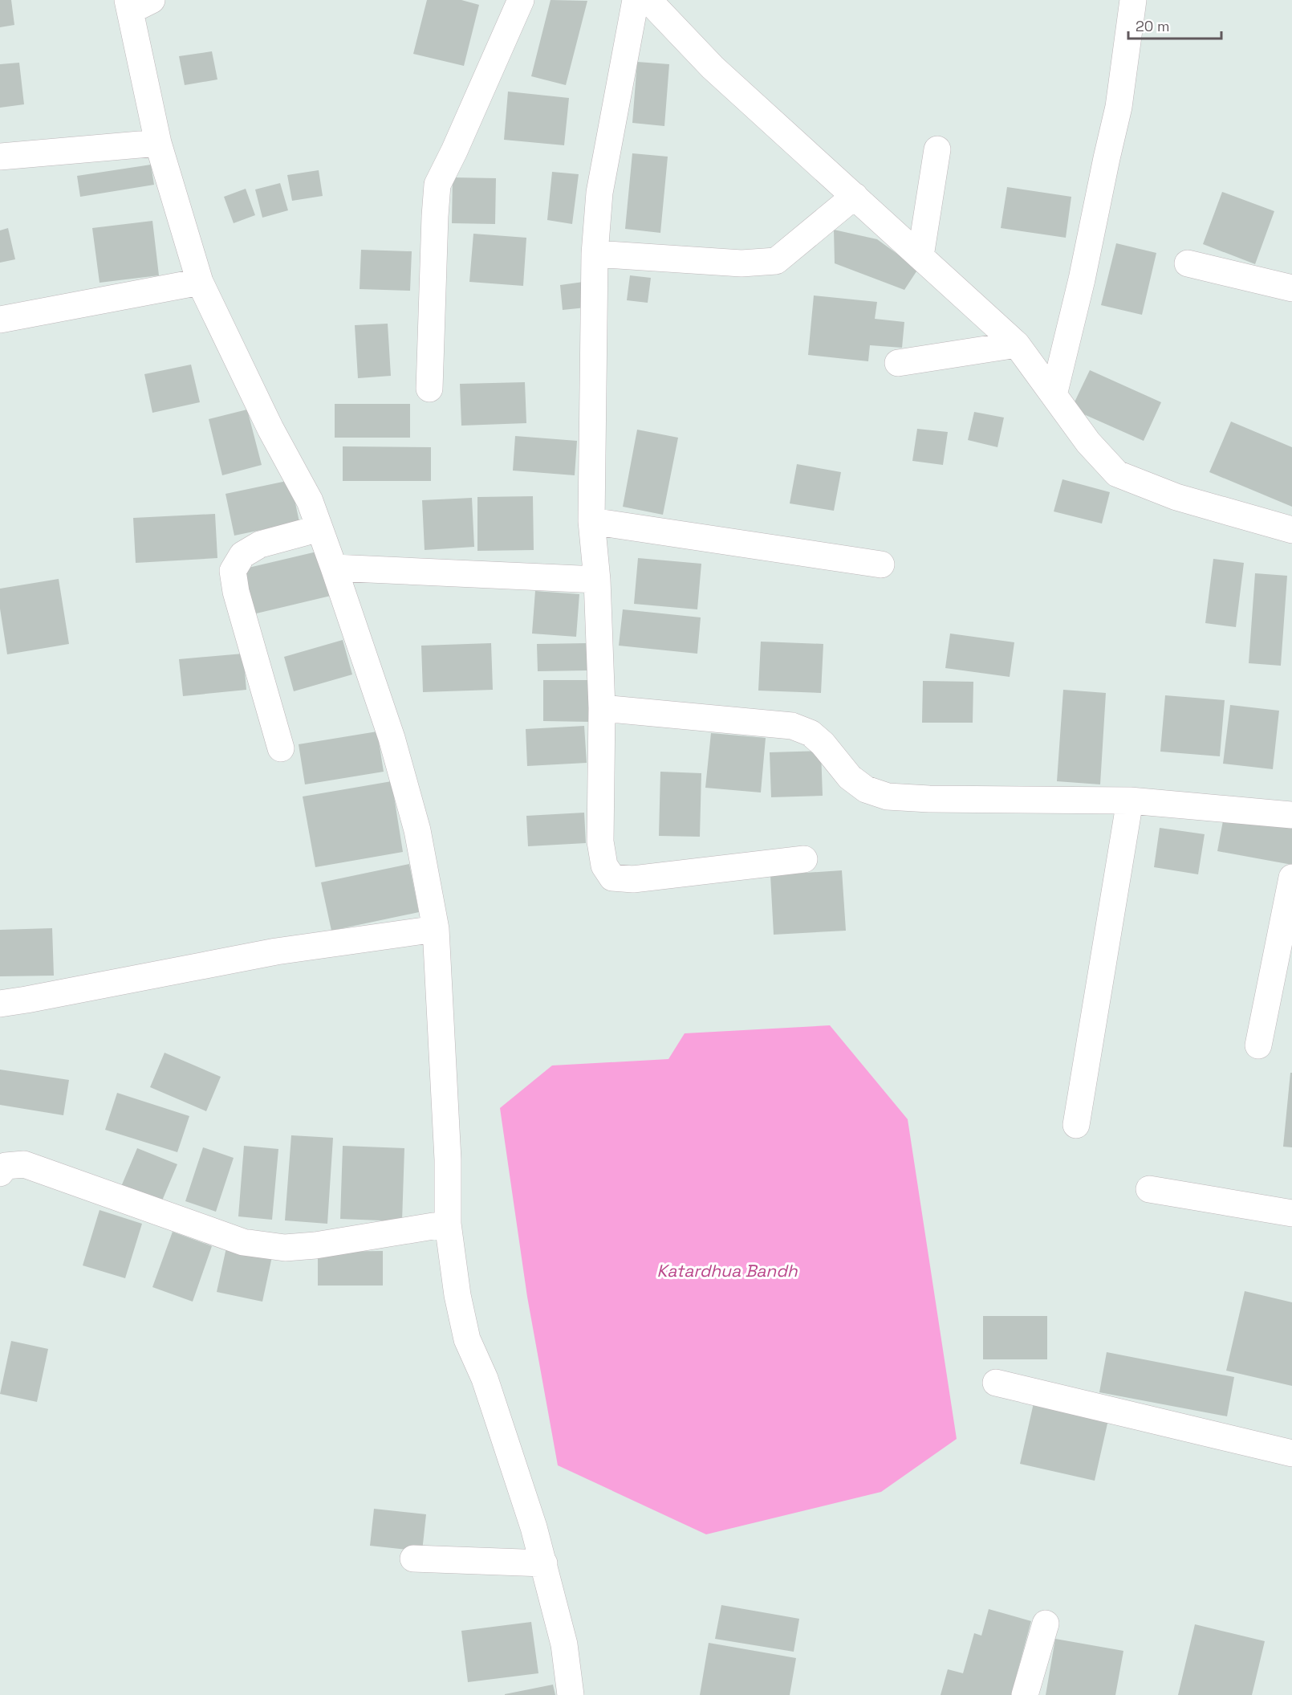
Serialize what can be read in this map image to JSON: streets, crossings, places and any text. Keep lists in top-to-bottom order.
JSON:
{
  "water": ["Katardhua Bandh"],
  "scale_bar": "20 m"
}
